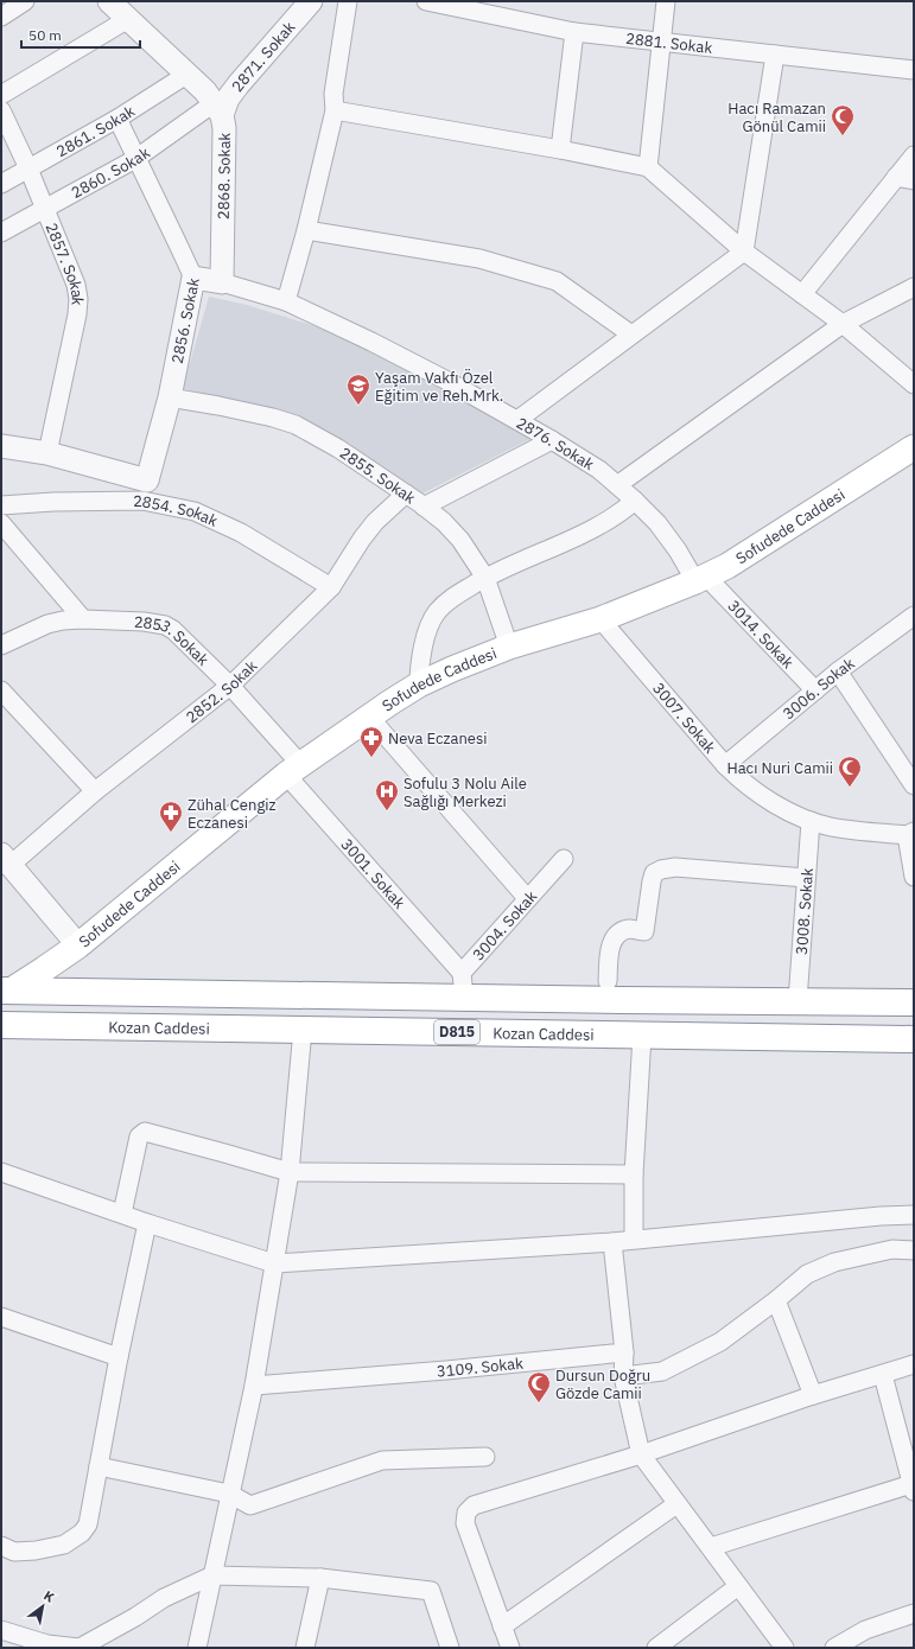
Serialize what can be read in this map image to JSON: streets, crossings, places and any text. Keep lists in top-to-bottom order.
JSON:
{
  "streets": {
    "highway": ["Kozan Caddesi", "D815"],
    "main road": ["Sofudede Caddesi"],
    "street": [
      "2881. Sokak",
      "2871. Sokak",
      "2861. Sokak",
      "2860. Sokak",
      "2868. Sokak",
      "2857. Sokak",
      "2856. Sokak",
      "2876. Sokak",
      "2855. Sokak",
      "2854. Sokak",
      "3014. Sokak",
      "2853. Sokak",
      "3006. Sokak",
      "2852. Sokak",
      "3007. Sokak",
      "3001. Sokak",
      "3008. Sokak",
      "3004. Sokak",
      "3109. Sokak"
    ]
  },
  "crossings": [
    ["2871. Sokak", "2860. Sokak"],
    ["2871. Sokak", "2868. Sokak"],
    ["2861. Sokak", "2857. Sokak"],
    ["2861. Sokak", "2856. Sokak"],
    ["2860. Sokak", "2868. Sokak"],
    ["2860. Sokak", "2857. Sokak"],
    ["2860. Sokak", "2856. Sokak"],
    ["2868. Sokak", "2876. Sokak"],
    ["2857. Sokak", "2854. Sokak"],
    ["2856. Sokak", "2855. Sokak"],
    ["2856. Sokak", "2854. Sokak"],
    ["2876. Sokak", "Sofudede Caddesi"],
    ["2876. Sokak", "3014. Sokak"],
    ["2855. Sokak", "Sofudede Caddesi"],
    ["2855. Sokak", "2852. Sokak"],
    ["2854. Sokak", "2852. Sokak"],
    ["Sofudede Caddesi", "3014. Sokak"],
    ["Sofudede Caddesi", "2853. Sokak"],
    ["Sofudede Caddesi", "3007. Sokak"],
    ["Sofudede Caddesi", "3001. Sokak"],
    ["Sofudede Caddesi", "D815"],
    ["3014. Sokak", "3006. Sokak"],
    ["2853. Sokak", "2852. Sokak"],
    ["2853. Sokak", "3001. Sokak"],
    ["3006. Sokak", "3007. Sokak"],
    ["3007. Sokak", "3008. Sokak"],
    ["3001. Sokak", "3004. Sokak"],
    ["3001. Sokak", "D815"],
    ["3008. Sokak", "D815"],
    ["3004. Sokak", "D815"]
  ],
  "places": {
    "mosque": ["Hacı Ramazan Gönül Camii", "Hacı Nuri Camii", "Dursun Doğru Gözde Camii"],
    "school or university": ["Yaşam Vakfı Özel Eğitim ve Reh.Mrk."],
    "pharmacy": ["Neva Eczanesi", "Zühal Cengiz Eczanesi"],
    "hospital": ["Sofulu 3 Nolu Aile Sağlığı Merkezi"]
  },
  "scale_bar": "50 m",
  "north": "top right"
}
